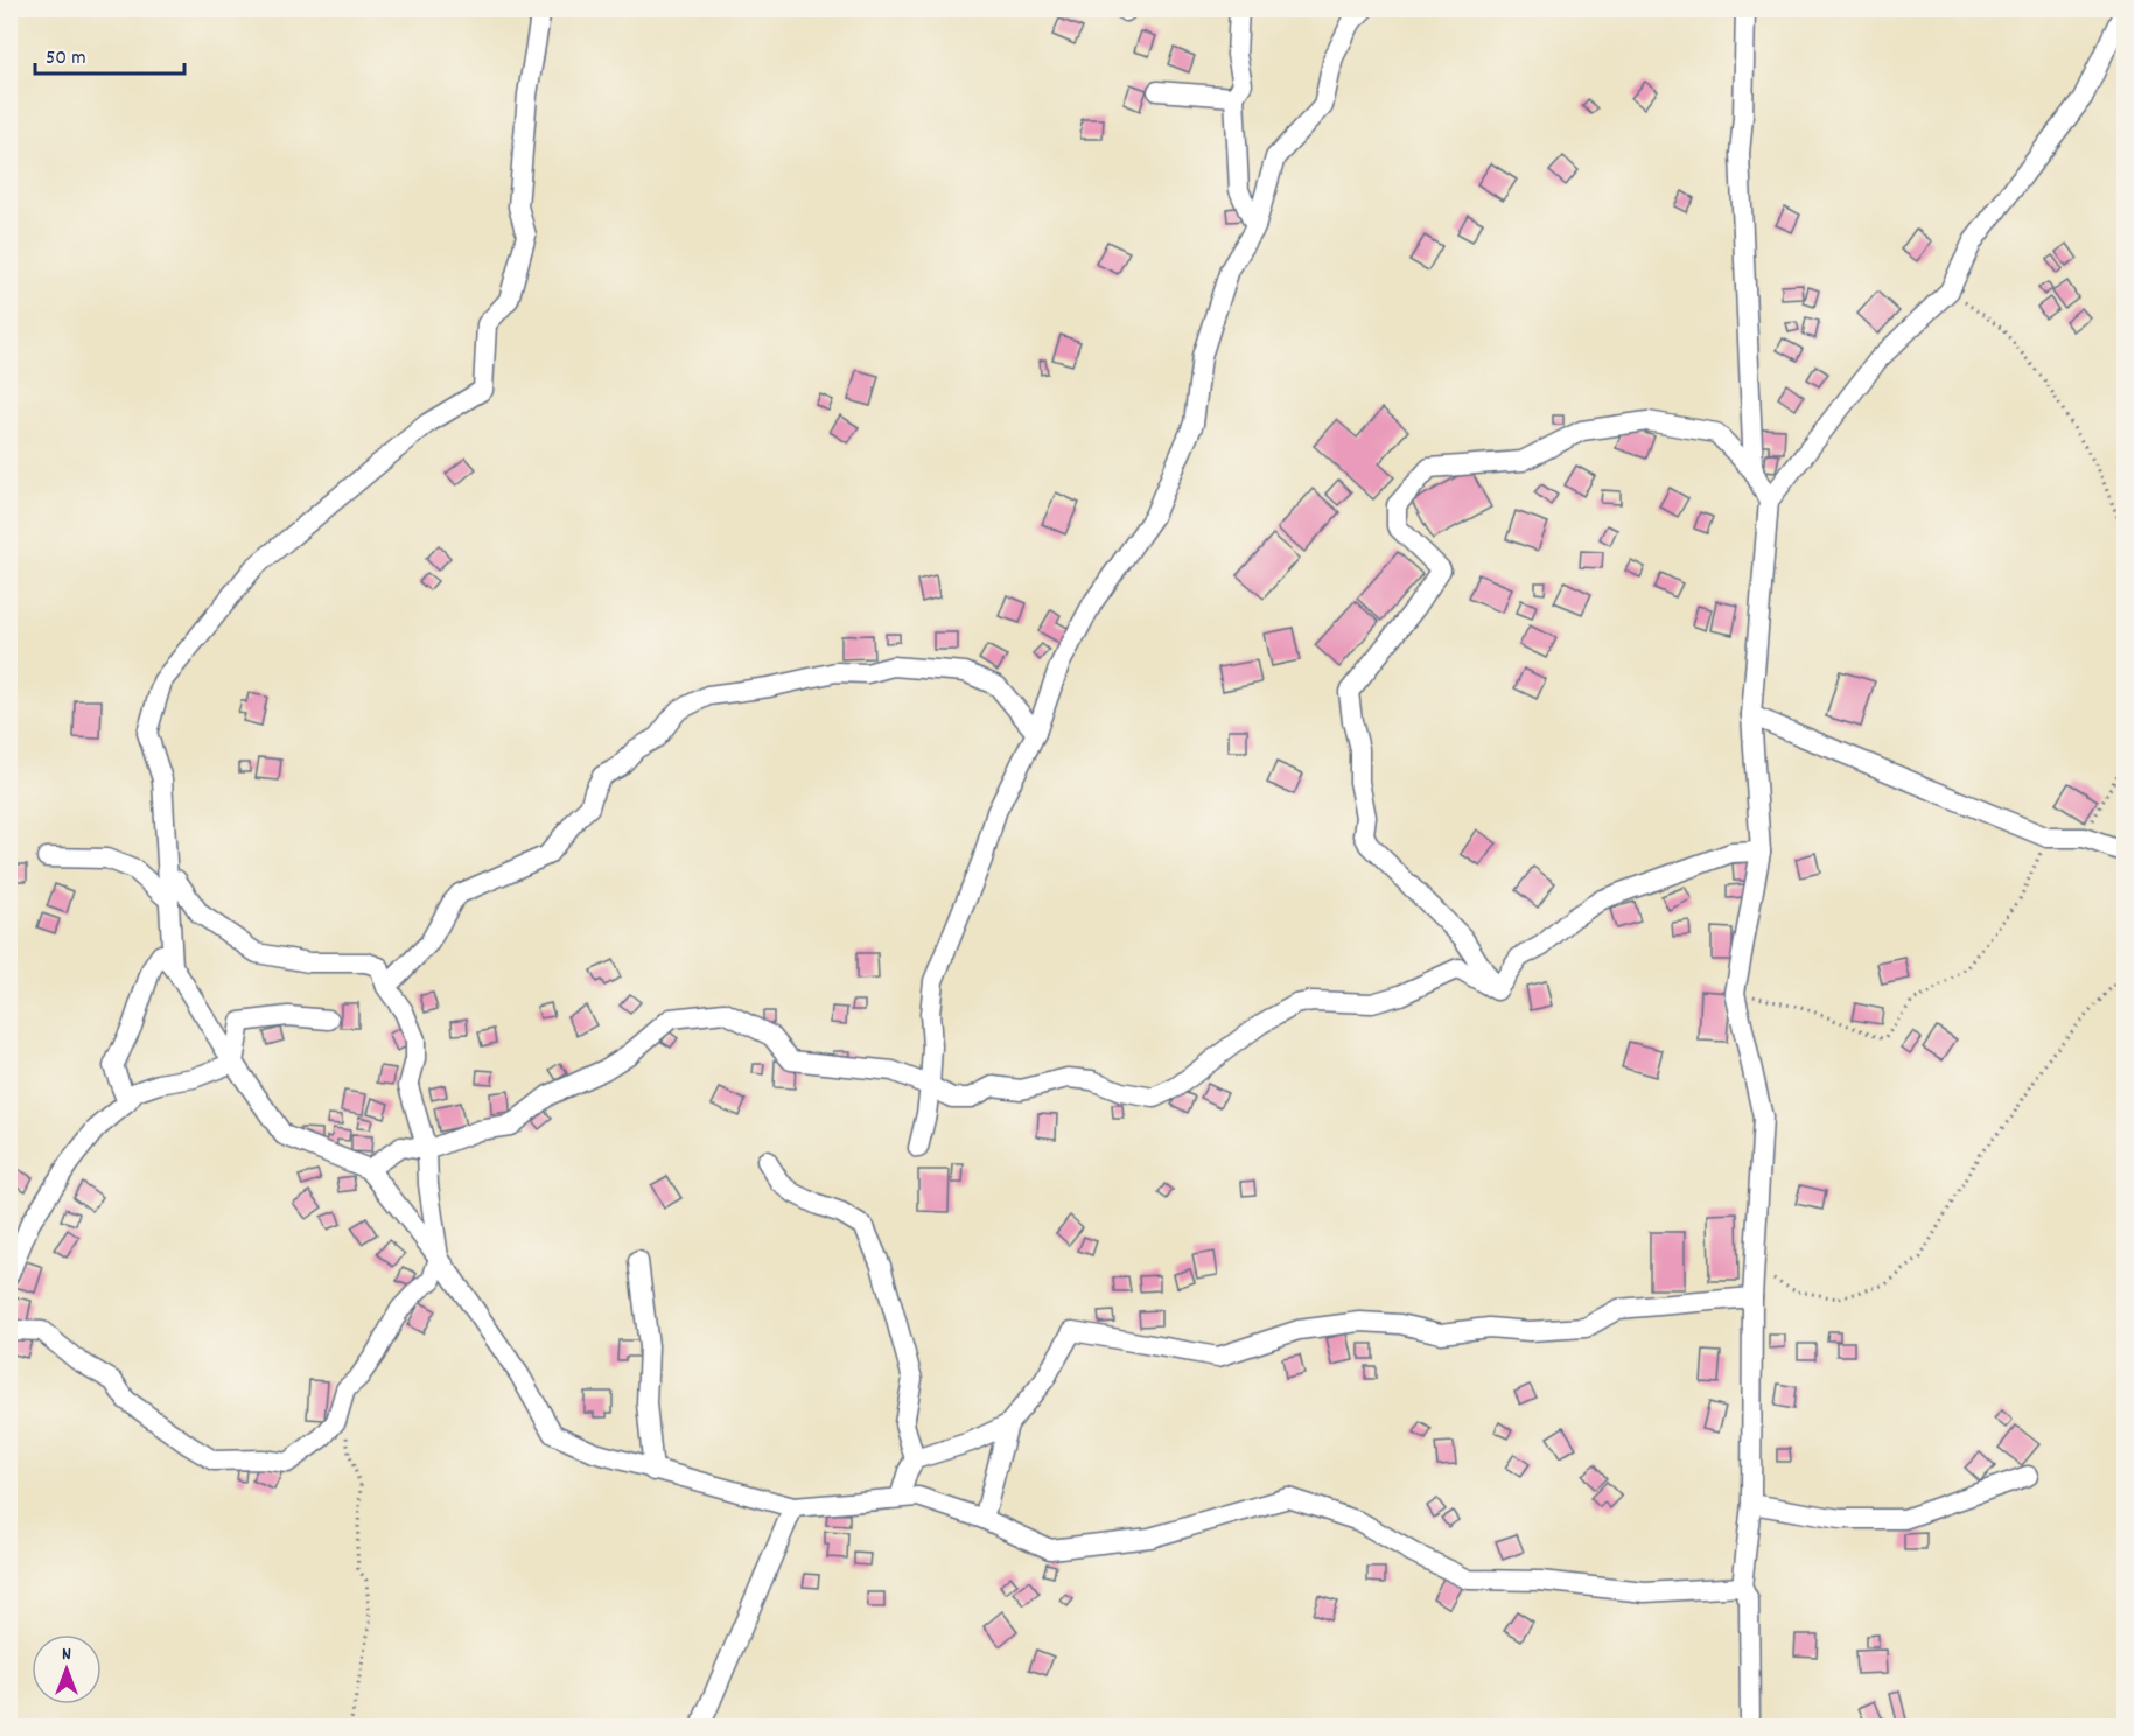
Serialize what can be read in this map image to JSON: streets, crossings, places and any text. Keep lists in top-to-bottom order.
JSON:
{
  "scale_bar": "50 m",
  "north": "top"
}
